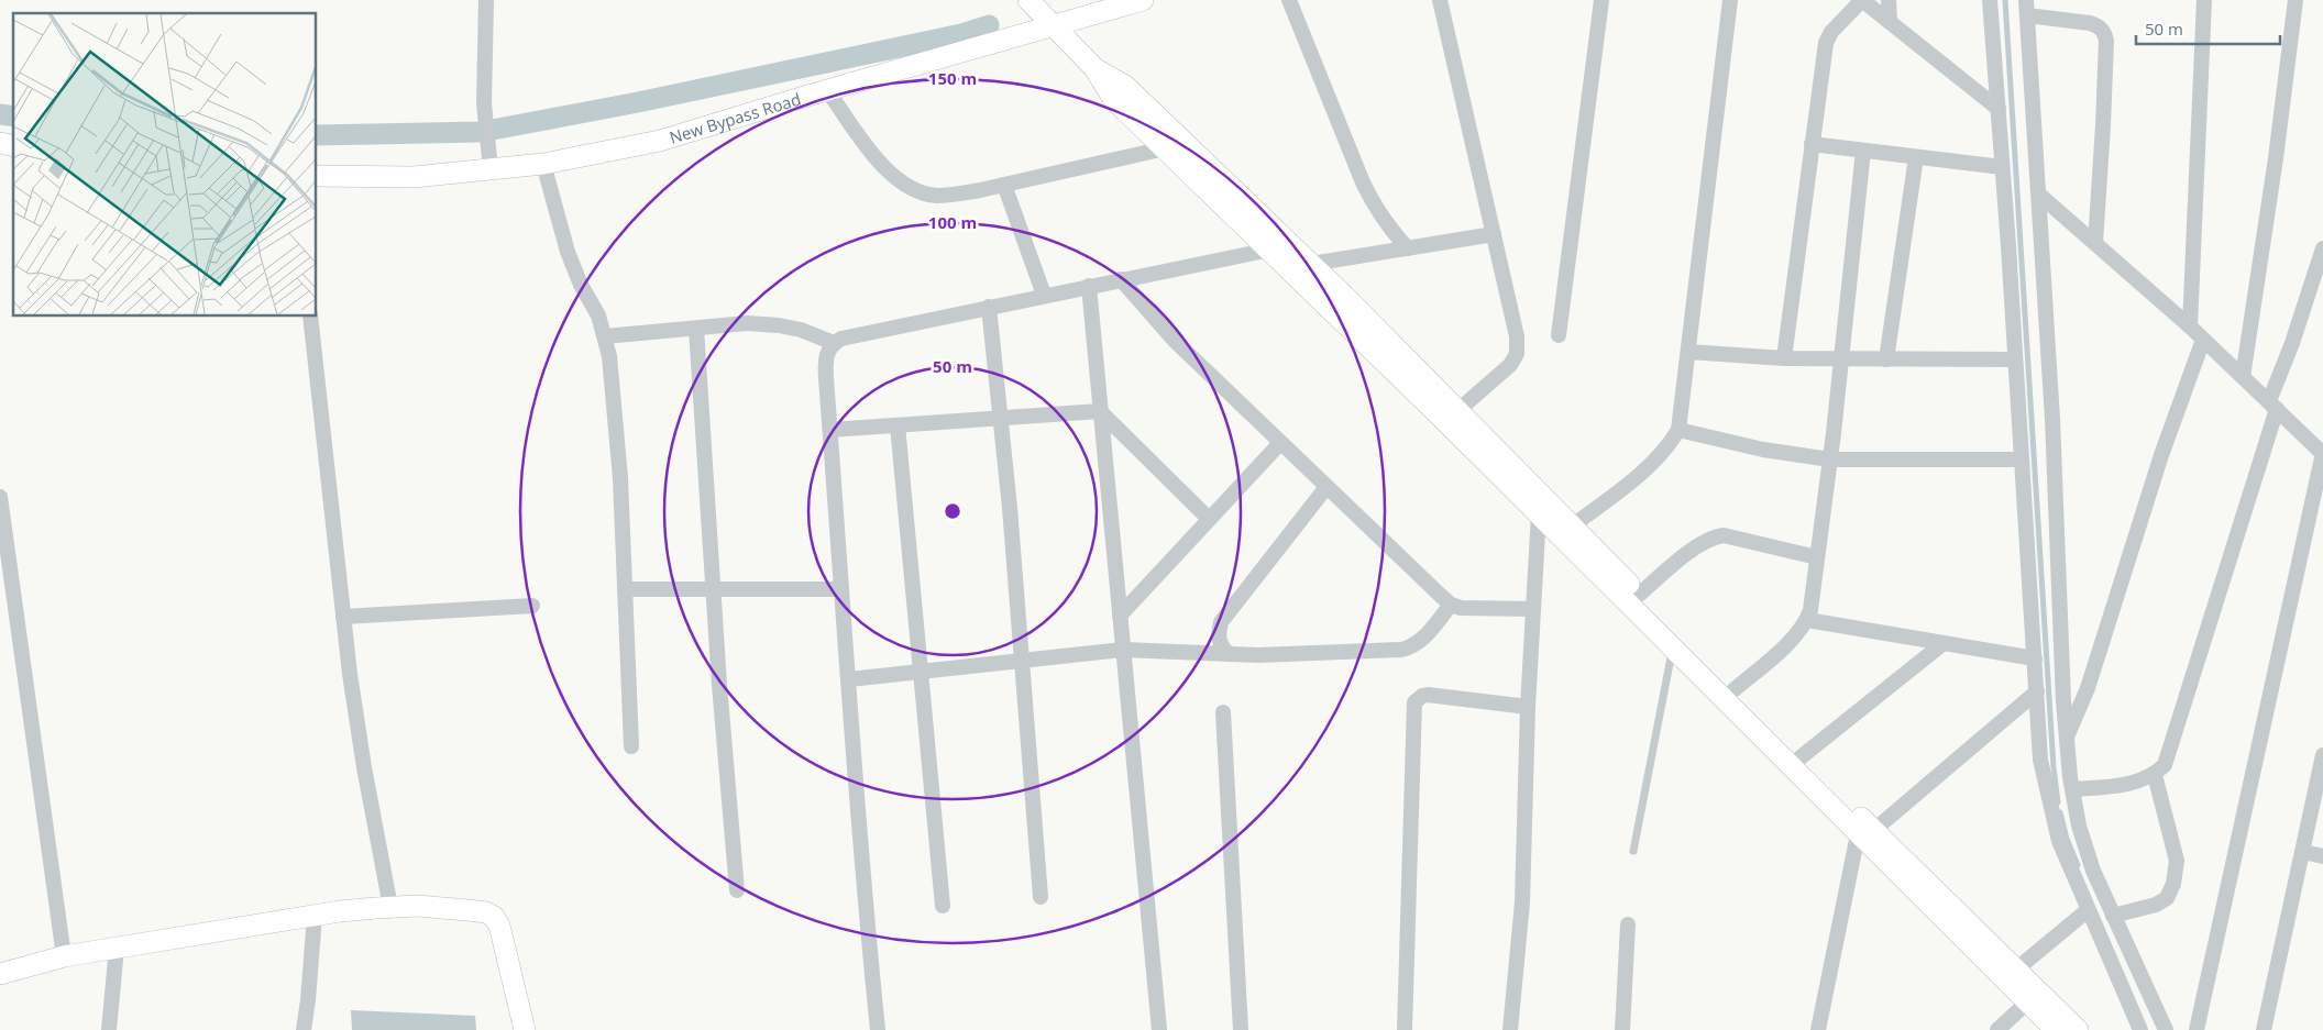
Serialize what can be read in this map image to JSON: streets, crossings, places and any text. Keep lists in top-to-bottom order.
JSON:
{
  "streets": {
    "street": ["New Bypass Road"]
  },
  "scale_bar": "50 m",
  "rings": ["150 m", "100 m", "50 m"]
}
